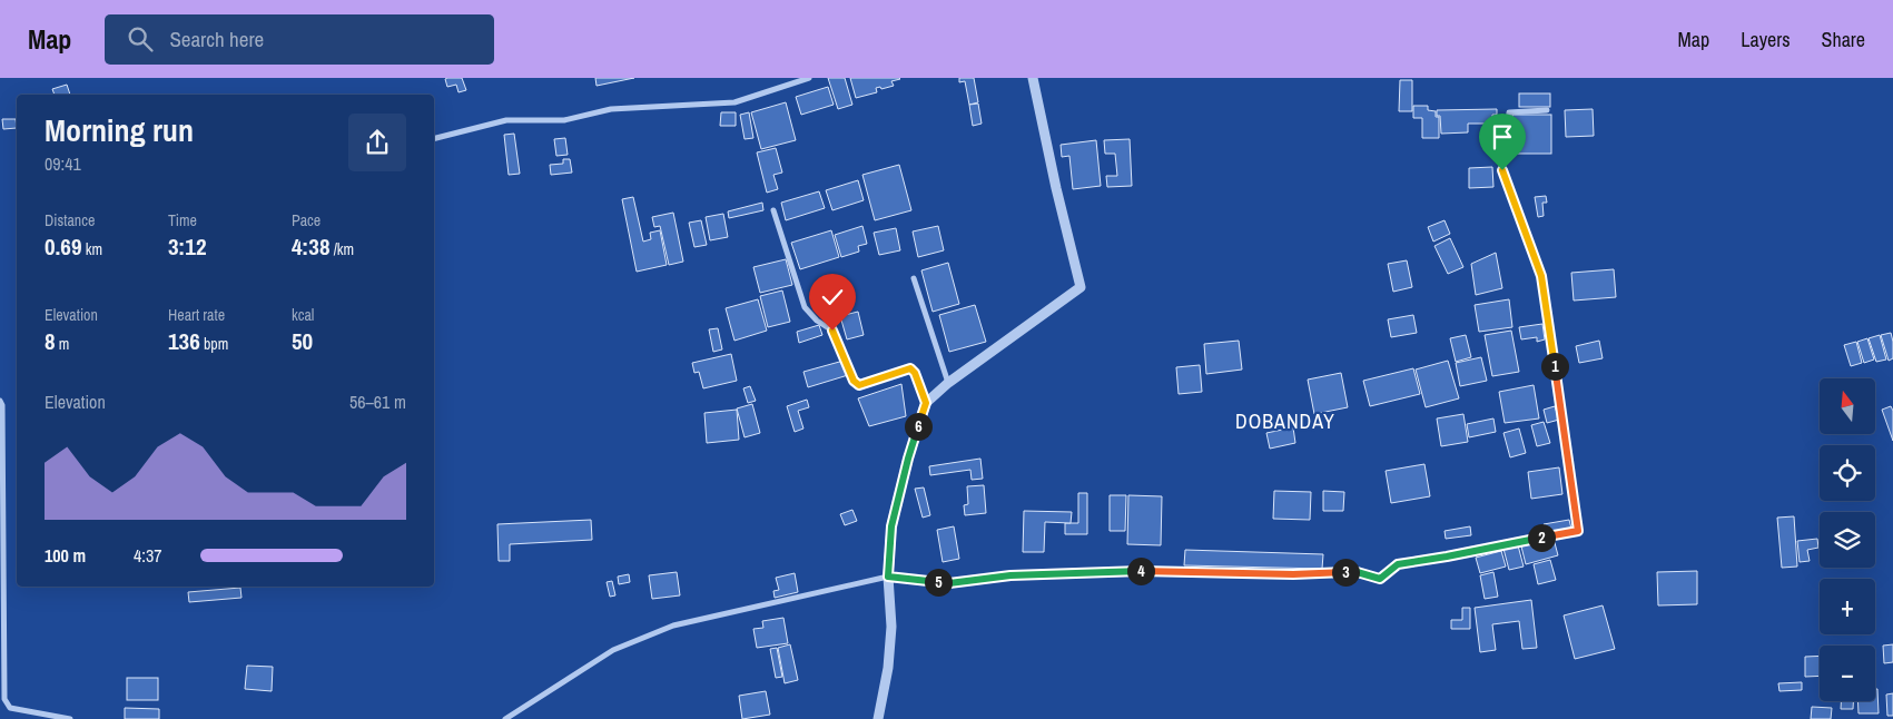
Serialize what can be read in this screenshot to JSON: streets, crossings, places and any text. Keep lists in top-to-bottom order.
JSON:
{
  "districts": ["DOBANDAY"],
  "north": "top",
  "page": {
    "header": "Map",
    "search": "Search here",
    "nav": ["Map", "Layers", "Share"],
    "heading": ["Morning run", "09:41"],
    "stats": [
      ["Distance", "0.69 km"],
      ["Time", "3:12"],
      ["Pace", "4:38 /km"],
      ["Elevation", "8 m"],
      ["Heart rate", "136 bpm"],
      ["kcal", "50"]
    ],
    "pins": [
      "1",
      "6",
      "2",
      "4",
      "3",
      "5"
    ],
    "map_buttons": ["+", "−"],
    "chart": ["Elevation", "56–61 m"],
    "list": [
      {
        "name": "100 m",
        "note": "4:37"
      }
    ]
  }
}
